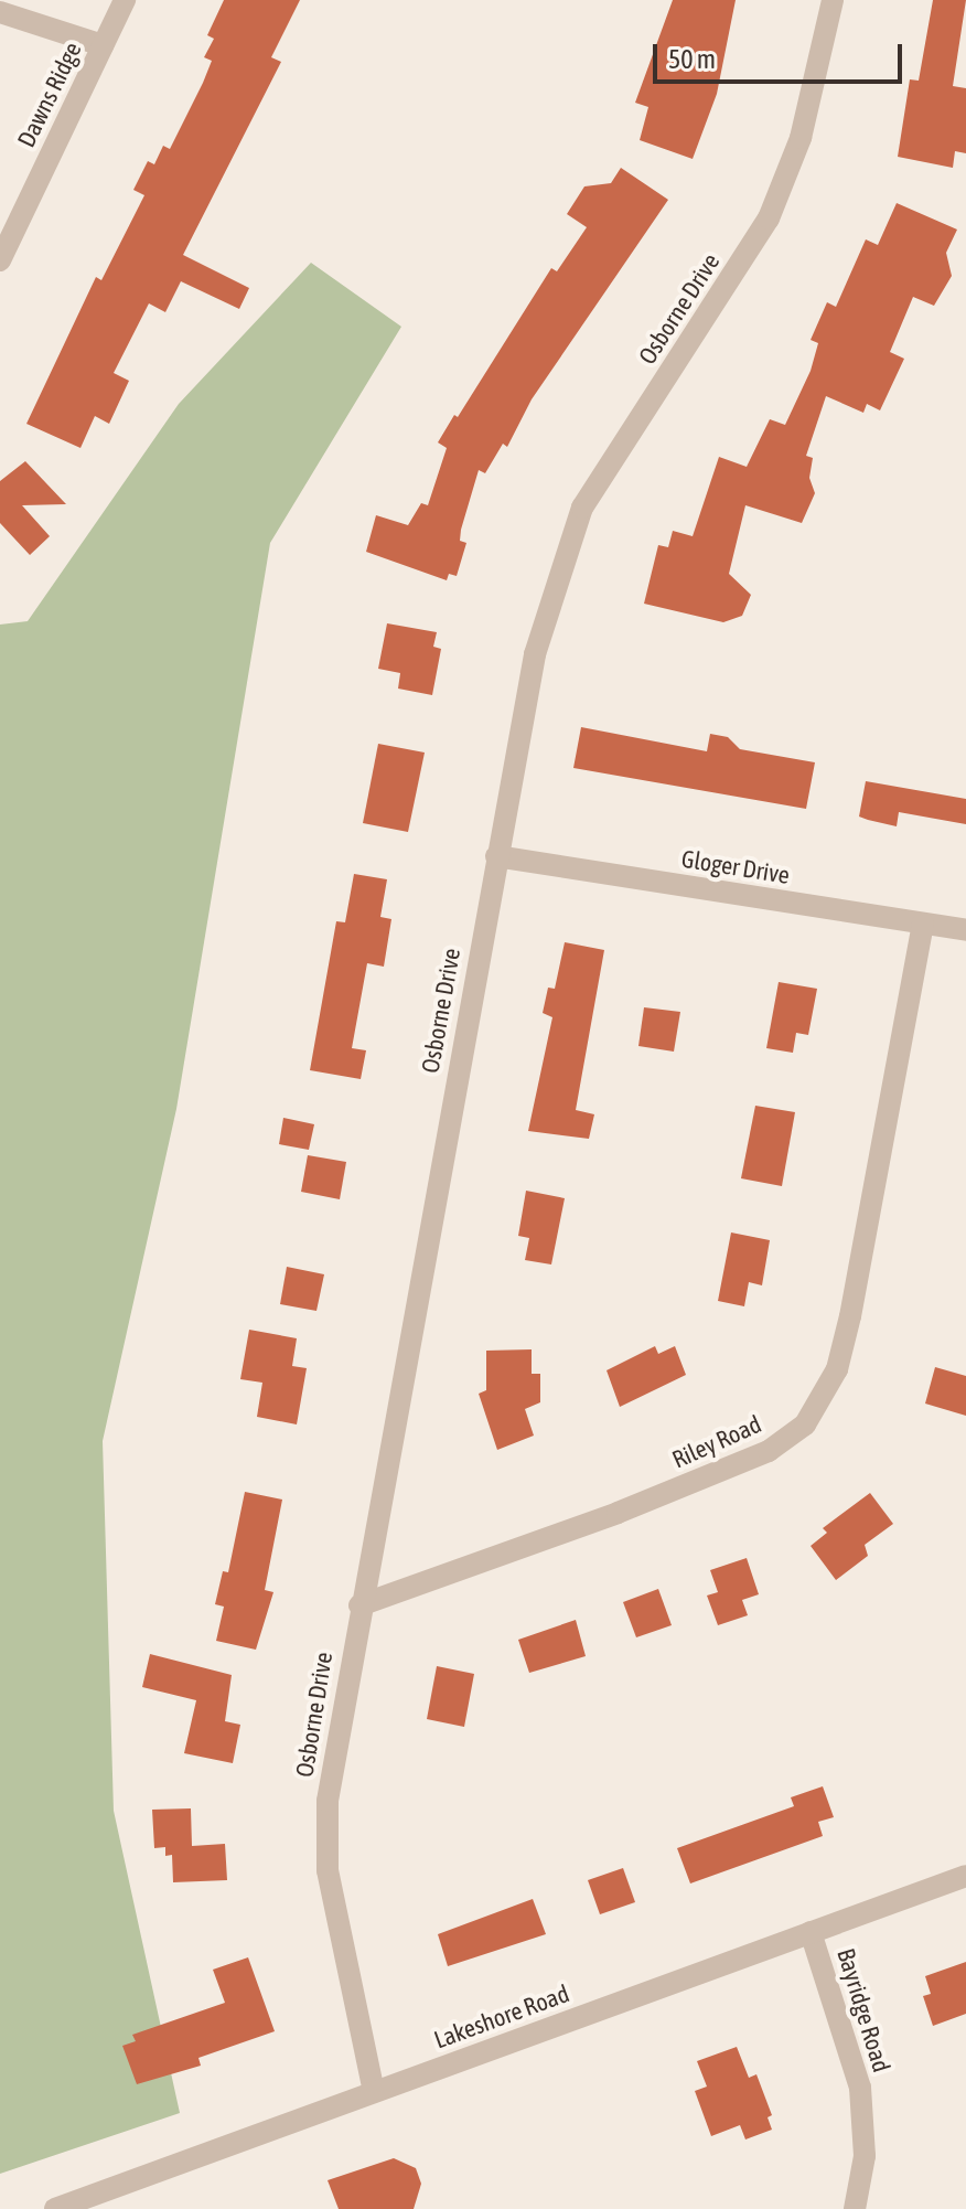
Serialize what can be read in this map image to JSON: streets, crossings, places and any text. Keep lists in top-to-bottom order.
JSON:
{
  "streets": {
    "street": [
      "Dawns Ridge",
      "Osborne Drive",
      "Gloger Drive",
      "Riley Road",
      "Bayridge Road",
      "Lakeshore Road"
    ]
  },
  "crossings": [
    ["Osborne Drive", "Gloger Drive"],
    ["Osborne Drive", "Riley Road"],
    ["Osborne Drive", "Lakeshore Road"],
    ["Gloger Drive", "Riley Road"],
    ["Bayridge Road", "Lakeshore Road"]
  ],
  "scale_bar": "50 m"
}
